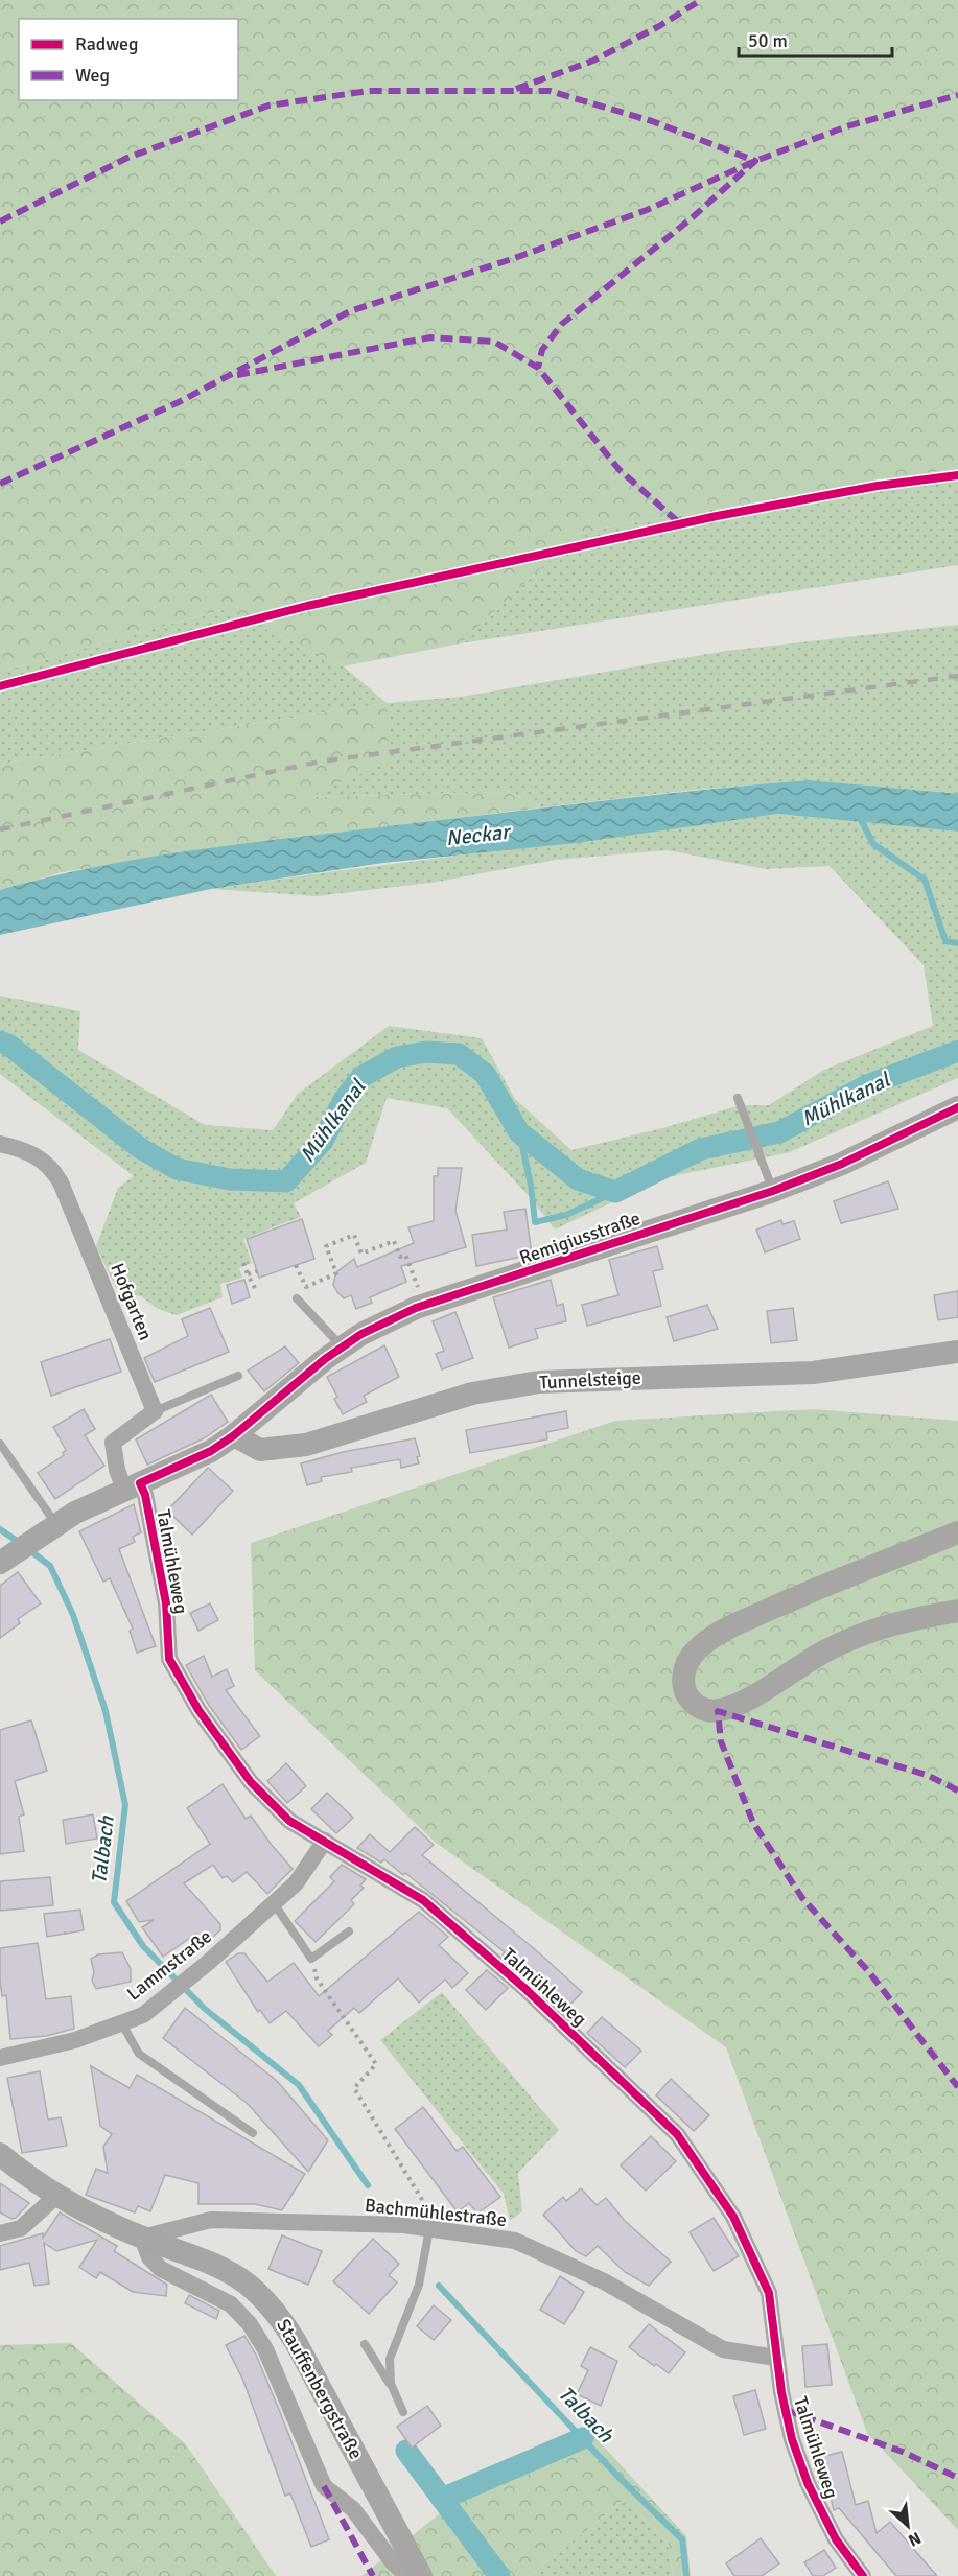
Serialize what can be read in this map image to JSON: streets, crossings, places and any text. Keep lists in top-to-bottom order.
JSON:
{
  "streets": {
    "street": [
      "Remigiusstraße",
      "Hofgarten",
      "Tunnelsteige",
      "Talmühleweg",
      "Lammstraße",
      "Bachmühlestraße",
      "Stauffenbergstraße"
    ]
  },
  "crossings": [
    ["Remigiusstraße", "Tunnelsteige"],
    ["Remigiusstraße", "Talmühleweg"],
    ["Talmühleweg", "Lammstraße"],
    ["Talmühleweg", "Bachmühlestraße"],
    ["Bachmühlestraße", "Stauffenbergstraße"]
  ],
  "water": ["Neckar", "Mühlkanal", "Talbach"],
  "legend": ["Radweg", "Weg"],
  "scale_bar": "50 m",
  "north": "bottom right"
}
